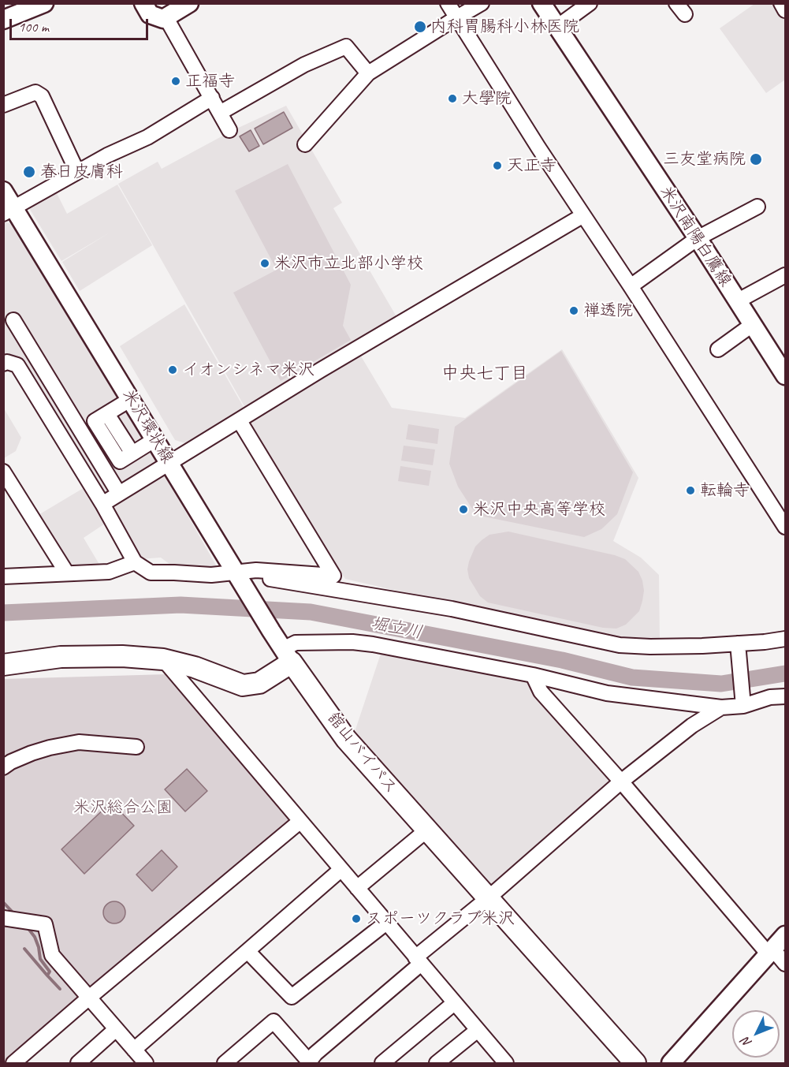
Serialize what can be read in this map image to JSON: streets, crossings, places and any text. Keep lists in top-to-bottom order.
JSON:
{
  "streets": {
    "highway": ["舘山バイパス"],
    "main road": ["米沢南陽白鷹線", "米沢環状線"]
  },
  "crossings": [
    ["米沢環状線", "舘山バイパス"]
  ],
  "districts": ["中央七丁目"],
  "water": ["堀立川"],
  "parks": ["米沢総合公園"],
  "places": [
    "内科胃腸科小林医院",
    "正福寺",
    "大學院",
    "三友堂病院",
    "天正寺",
    "春日皮膚科",
    "米沢市立北部小学校",
    "禅透院",
    "イオンシネマ米沢",
    "転輪寺",
    "米沢中央高等学校",
    "スポーツクラブ米沢"
  ],
  "scale_bar": "100 m",
  "north": "bottom left"
}
